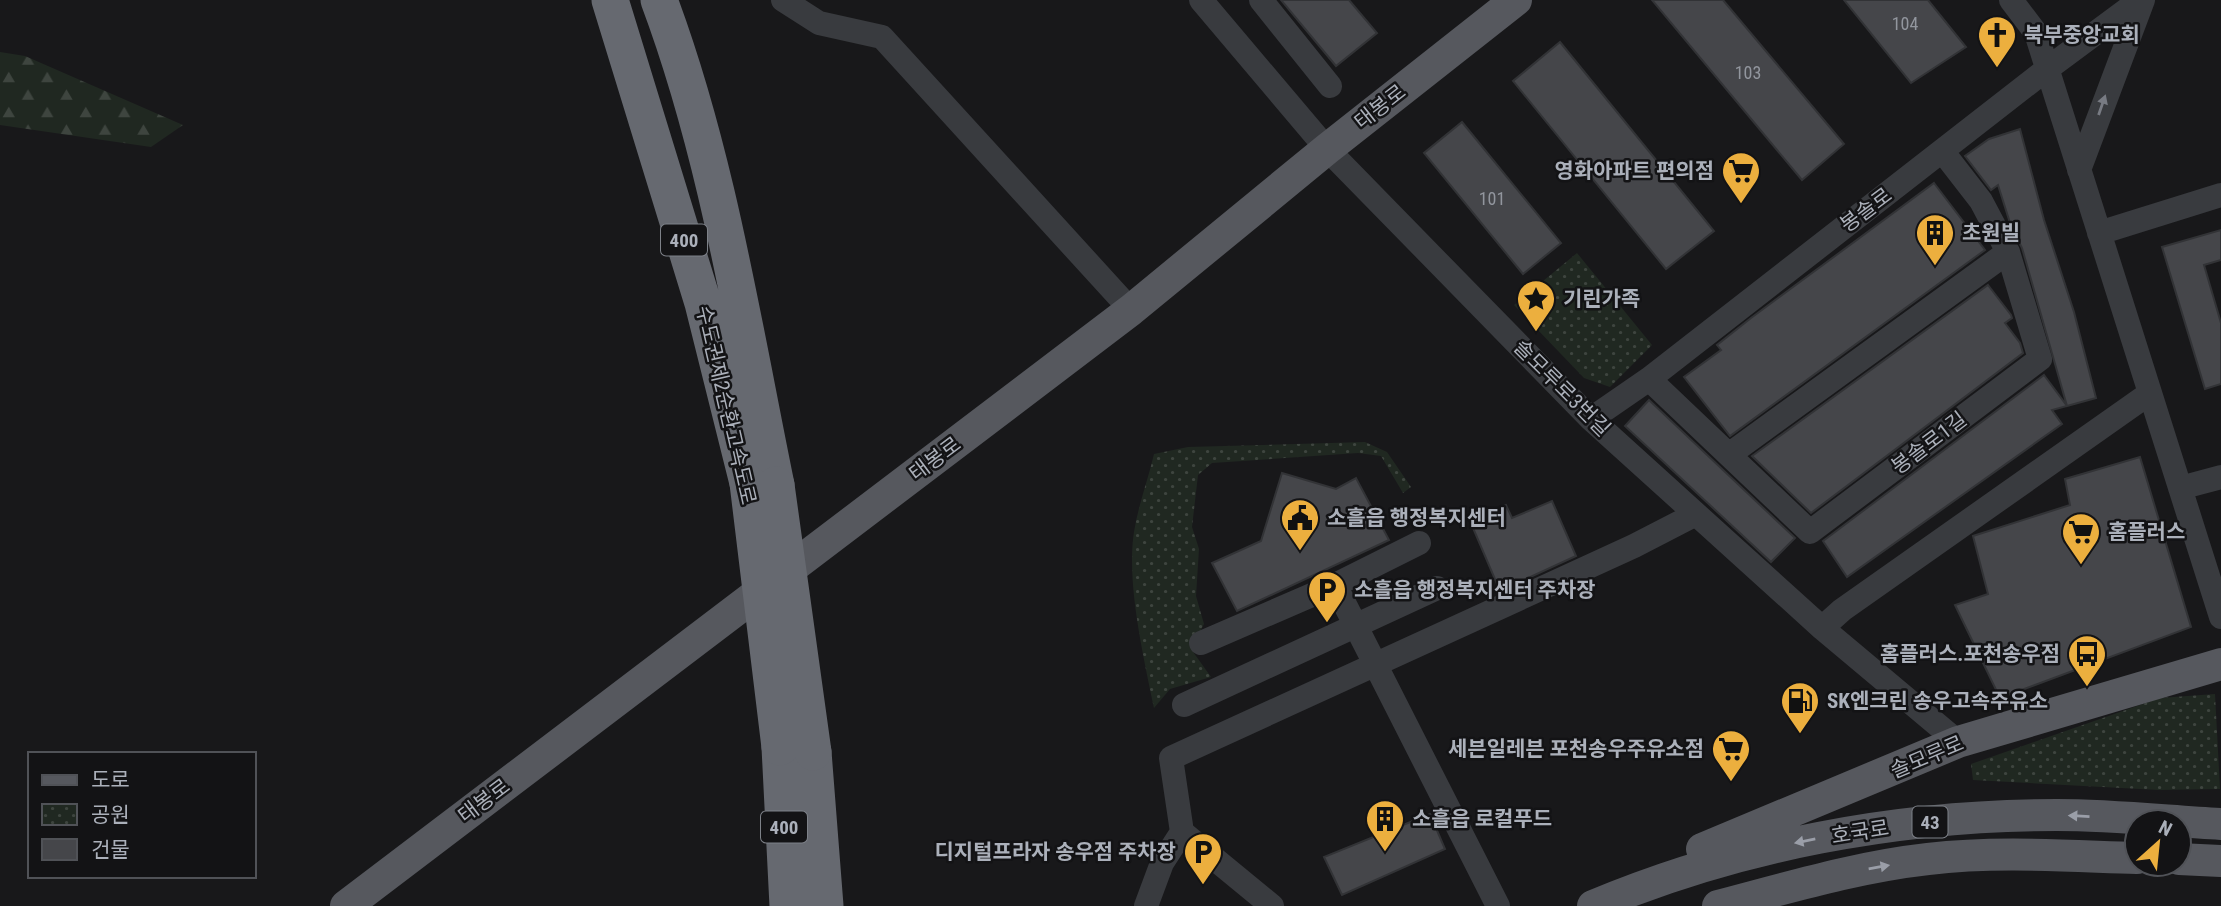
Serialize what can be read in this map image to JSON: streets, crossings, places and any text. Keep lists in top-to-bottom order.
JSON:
{
  "streets": {
    "highway": ["400", "수도권제2순환고속도로"],
    "main road": [
      "태봉로",
      "솔모루로",
      "43",
      "호국로"
    ],
    "street": ["봉솔로", "솔모루로3번길", "봉솔로1길"]
  },
  "crossings": [
    ["태봉로", "솔모루로3번길"],
    ["봉솔로", "솔모루로3번길"],
    ["봉솔로", "봉솔로1길"],
    ["솔모루로3번길", "솔모루로"],
    ["솔모루로", "호국로"]
  ],
  "places": {
    "church": ["북부중앙교회"],
    "supermarket": ["영화아파트 편의점", "홈플러스", "세븐일레븐 포천송우주유소점"],
    "building": ["초원빌", "소흘읍 로컬푸드"],
    "place": ["기린가족"],
    "public building": ["소흘읍 행정복지센터"],
    "parking": ["소흘읍 행정복지센터 주차장", "디지털프라자 송우점 주차장"],
    "bus stop": ["홈플러스.포천송우점"],
    "fuel station": ["SK엔크린 송우고속주유소"]
  },
  "house_numbers": ["104", "103", "101"],
  "legend": ["도로", "공원", "건물"],
  "north": "top right"
}
